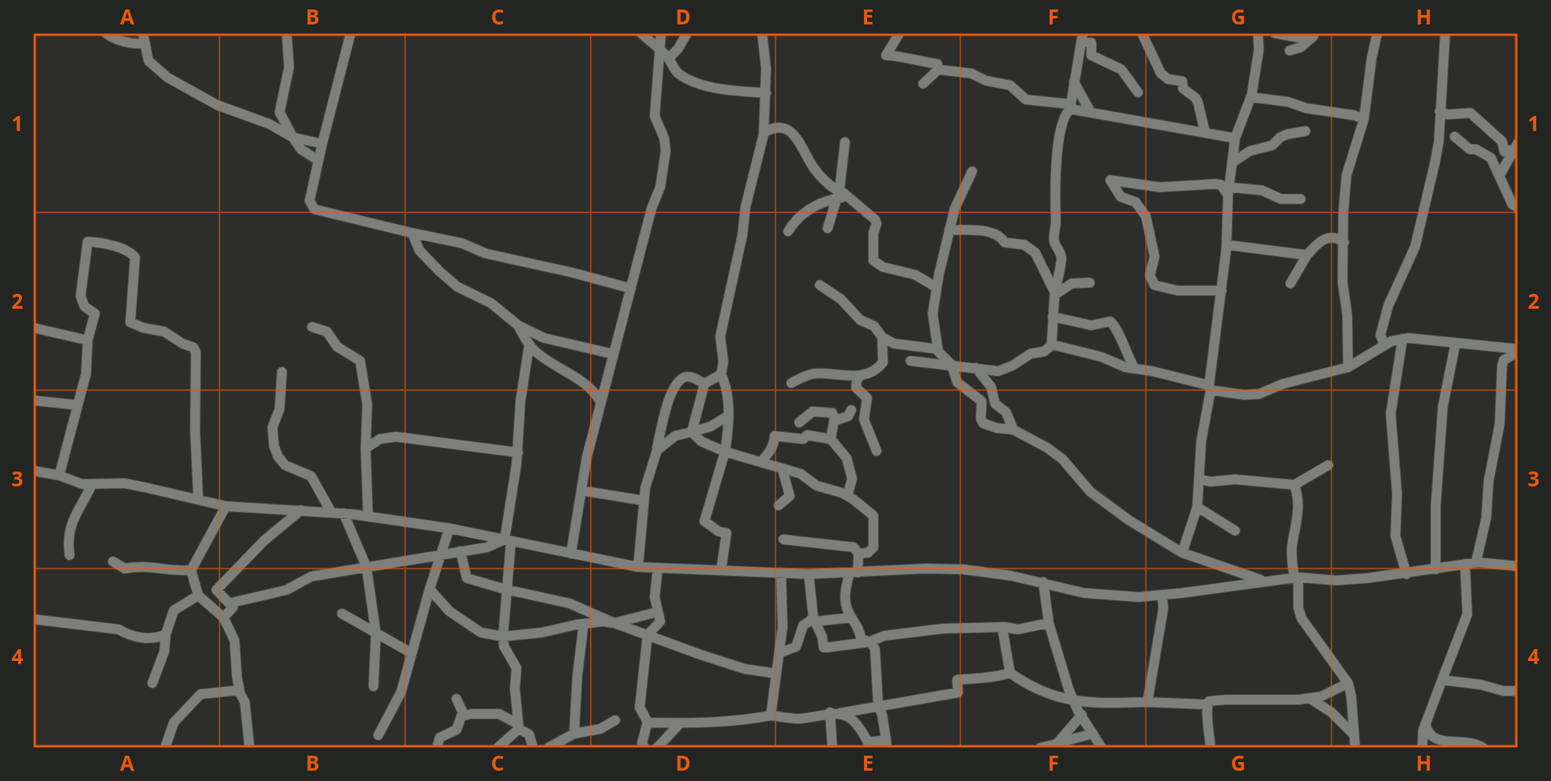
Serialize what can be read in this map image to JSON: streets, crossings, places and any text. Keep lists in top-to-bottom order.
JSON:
{
  "grid": {
    "columns": [
      "A",
      "B",
      "C",
      "D",
      "E",
      "F",
      "G",
      "H"
    ],
    "rows": [
      "1",
      "2",
      "3",
      "4"
    ]
  }
}
